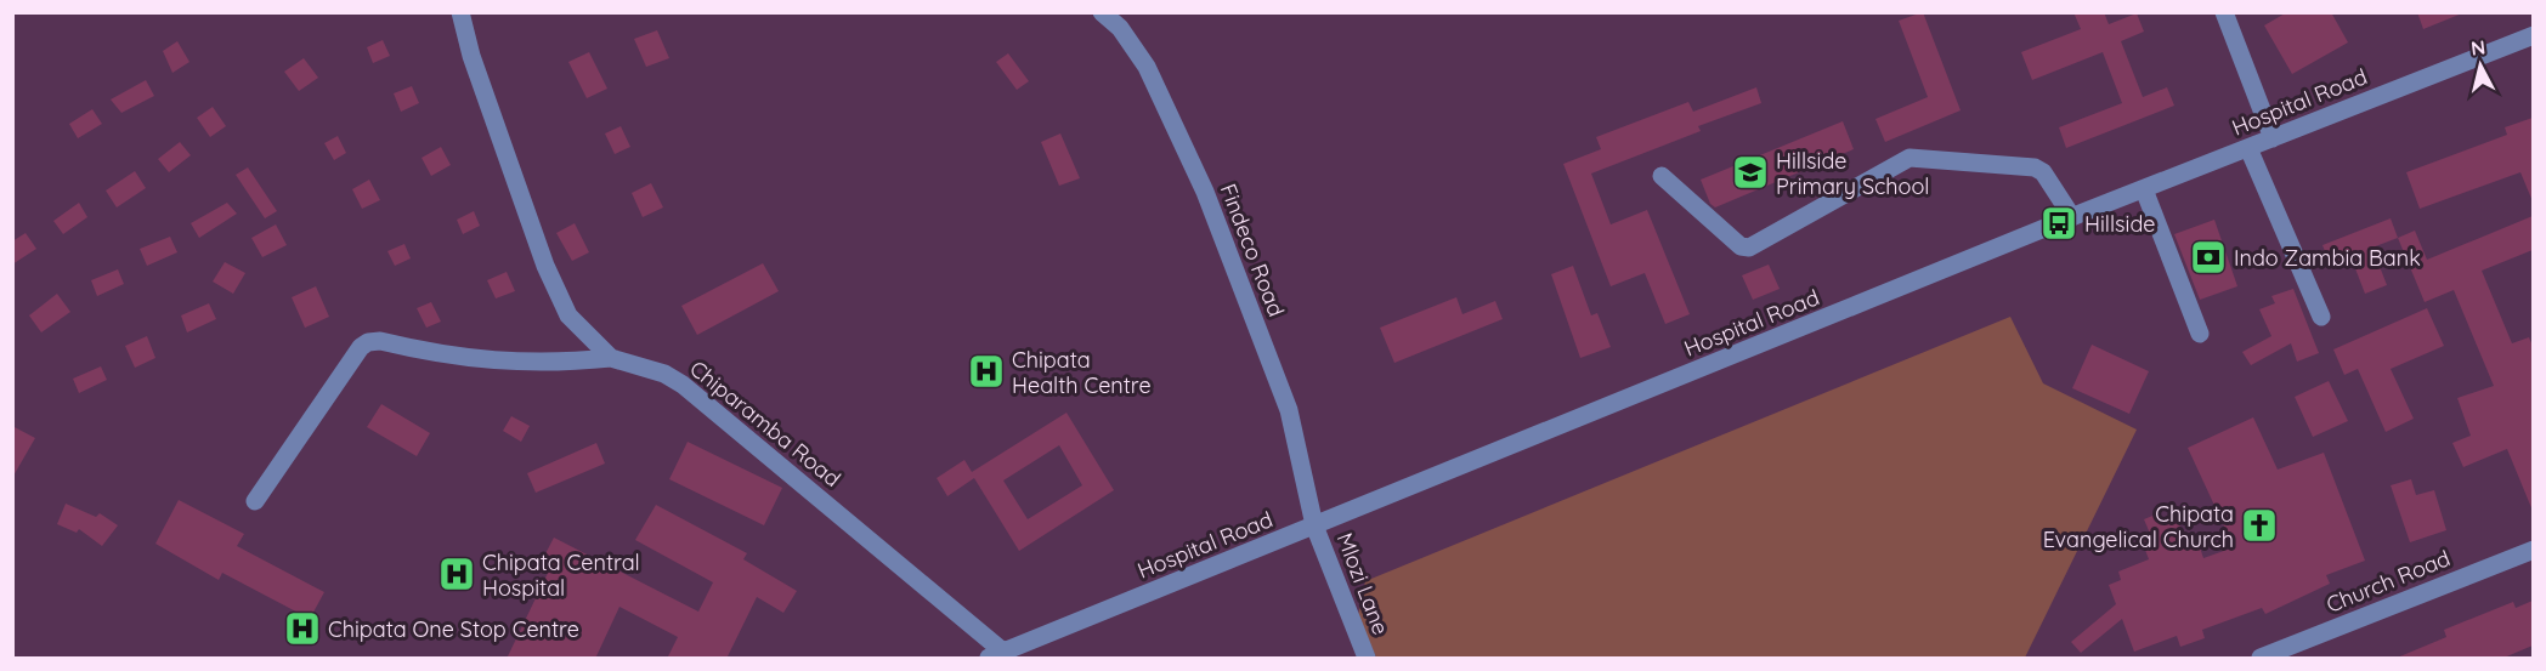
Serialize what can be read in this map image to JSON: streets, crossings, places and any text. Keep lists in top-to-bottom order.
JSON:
{
  "streets": {
    "street": [
      "Hospital Road",
      "Findeco Road",
      "Chiparamba Road",
      "Church Road",
      "Mlozi Lane"
    ]
  },
  "crossings": [
    ["Hospital Road", "Findeco Road"],
    ["Hospital Road", "Chiparamba Road"],
    ["Hospital Road", "Mlozi Lane"],
    ["Findeco Road", "Mlozi Lane"]
  ],
  "places": {
    "school or university": ["Hillside Primary School"],
    "bus stop": ["Hillside"],
    "bank": ["Indo Zambia Bank"],
    "hospital": ["Chipata Health Centre", "Chipata Central Hospital", "Chipata One Stop Centre"],
    "church": ["Chipata Evangelical Church"]
  },
  "north": "top"
}
